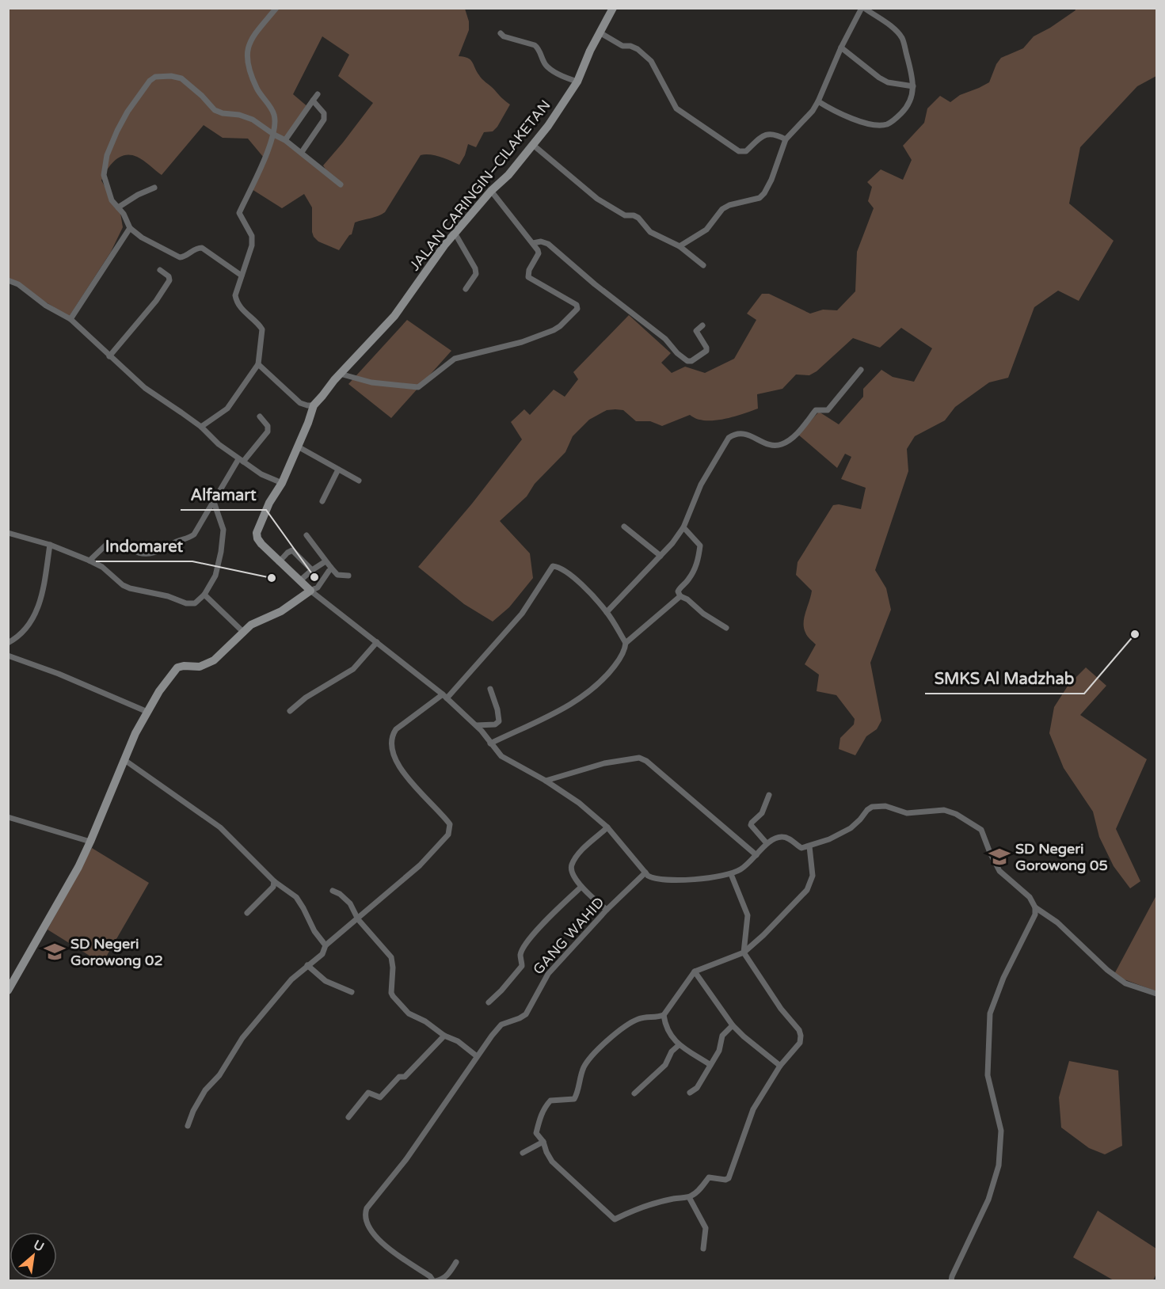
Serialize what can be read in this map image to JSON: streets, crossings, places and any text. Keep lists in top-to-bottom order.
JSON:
{
  "streets": {
    "street": ["JALAN CARINGIN–CILAKETAN", "GANG WAHID"]
  },
  "places": {
    "other": ["Alfamart", "Indomaret", "SMKS Al Madzhab"],
    "school or university": ["SD Negeri Gorowong 05", "SD Negeri Gorowong 02"]
  },
  "north": "top right"
}
